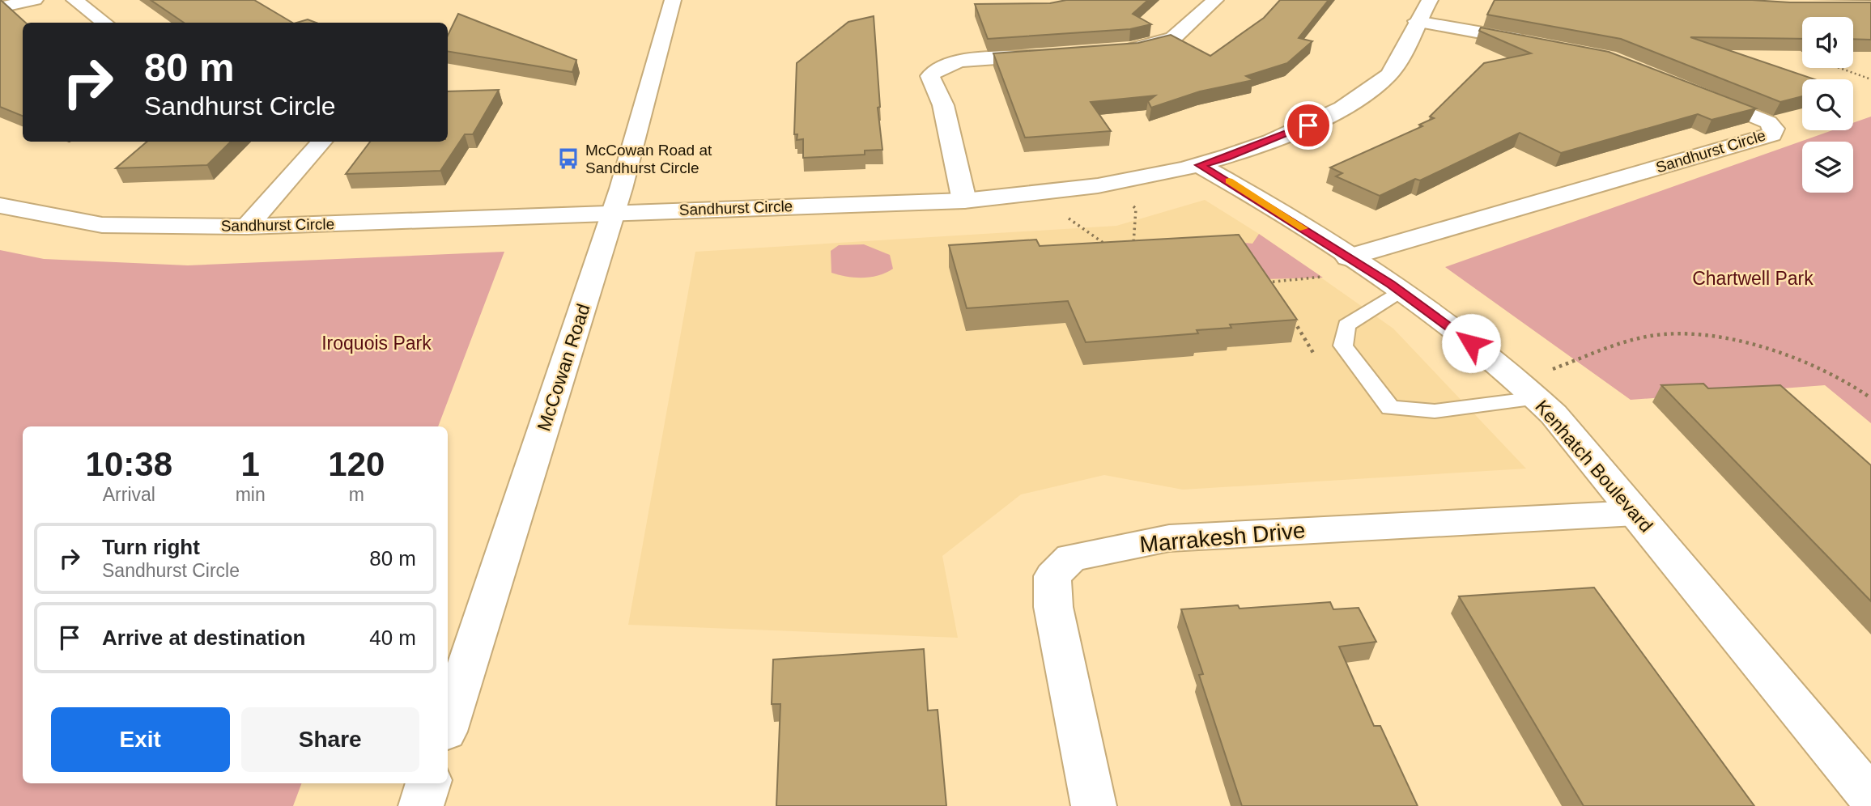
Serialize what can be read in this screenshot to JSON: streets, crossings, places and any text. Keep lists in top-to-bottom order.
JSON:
{
  "streets": {
    "street": [
      "Sandhurst Circle",
      "McCowan Road",
      "Kenhatch Boulevard",
      "Marrakesh Drive"
    ]
  },
  "crossings": [
    ["Sandhurst Circle", "McCowan Road"],
    ["Sandhurst Circle", "Kenhatch Boulevard"],
    ["Kenhatch Boulevard", "Marrakesh Drive"]
  ],
  "parks": ["Chartwell Park", "Iroquois Park"],
  "places": {
    "bus stop": ["McCowan Road at Sandhurst Circle"]
  },
  "page": {
    "turn": ["80 m", "Sandhurst Circle"],
    "eta": [
      "10:38",
      "Arrival",
      "1",
      "min",
      "120",
      "m"
    ],
    "list": [
      {
        "name": "Turn right",
        "note": "Sandhurst Circle",
        "value": "80 m"
      },
      {
        "name": "Arrive at destination",
        "value": "40 m"
      }
    ],
    "buttons": ["Exit", "Share"]
  }
}
